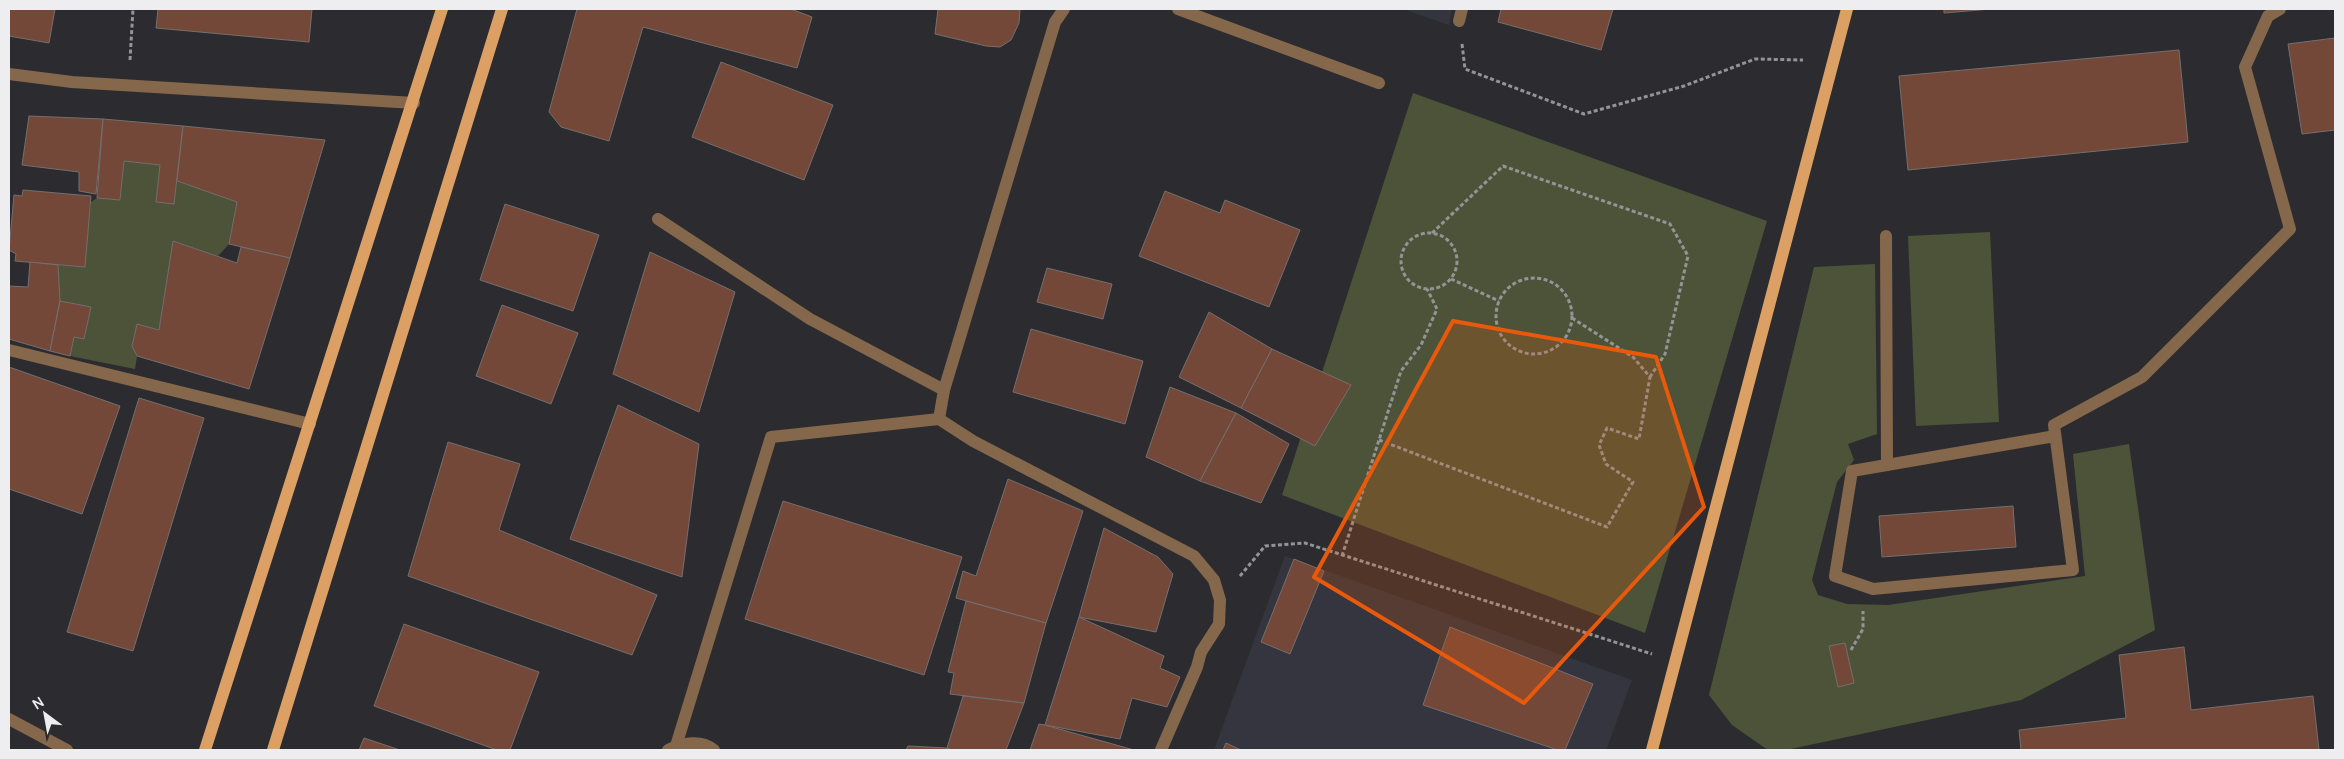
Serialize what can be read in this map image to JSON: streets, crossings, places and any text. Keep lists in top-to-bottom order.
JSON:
{
  "north": "top left"
}
